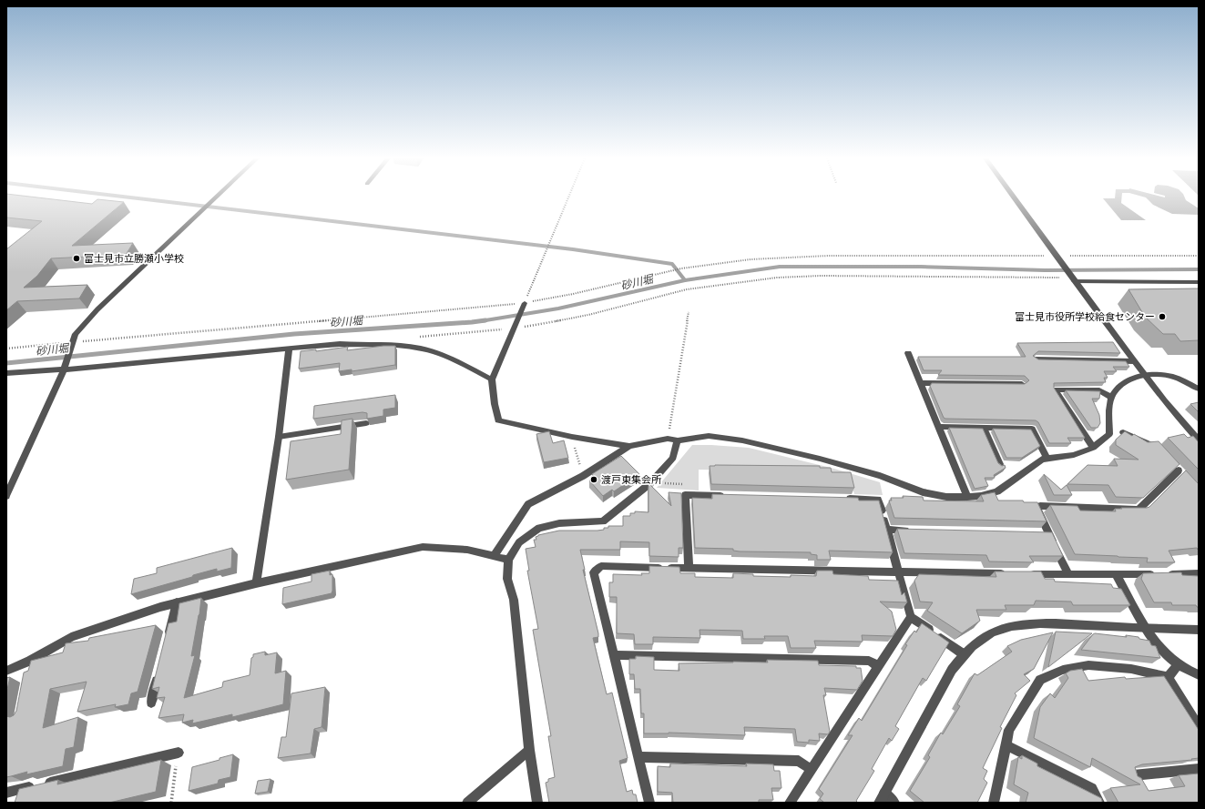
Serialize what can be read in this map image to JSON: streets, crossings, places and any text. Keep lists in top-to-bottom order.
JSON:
{
  "water": ["砂川堀"],
  "places": ["富士見市立勝瀬小学校", "富士見市役所学校給食センター", "渡戸東集会所"]
}
